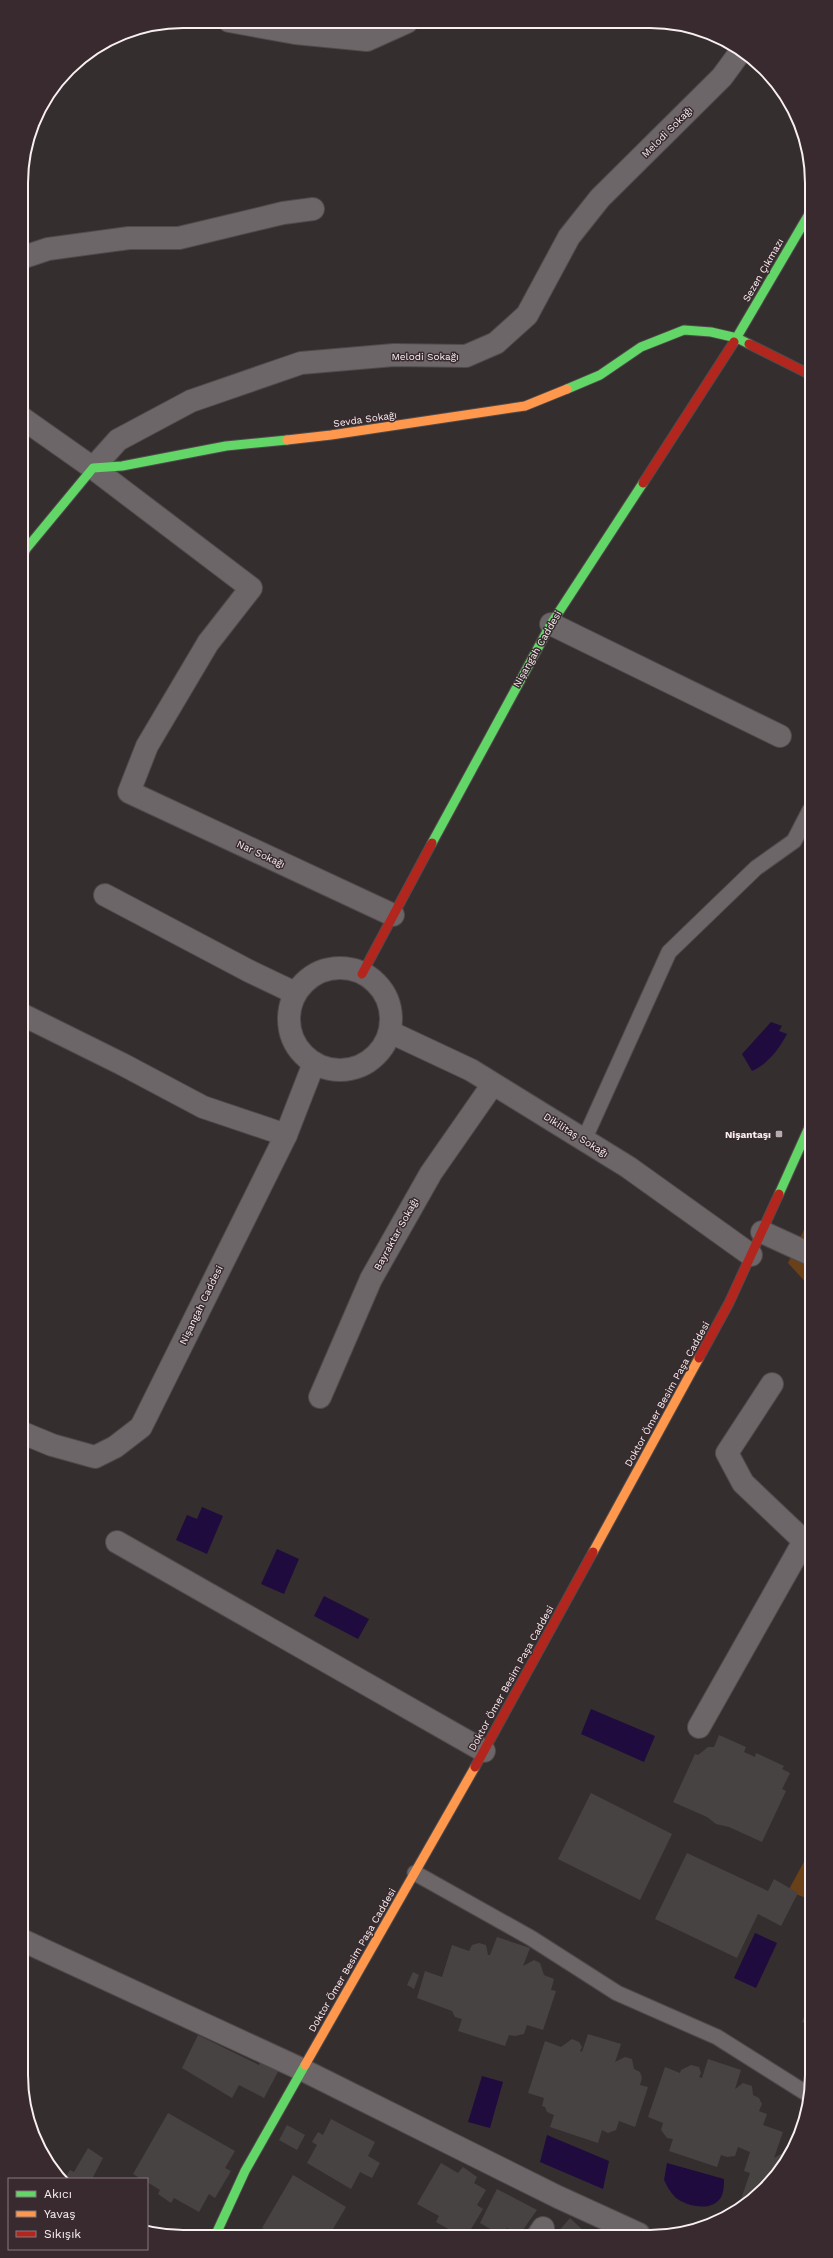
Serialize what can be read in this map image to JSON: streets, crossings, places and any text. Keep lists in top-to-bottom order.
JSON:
{
  "streets": {
    "street": [
      "Melodi Sokağı",
      "Sezen Çıkmazı",
      "Sevda Sokaḡı",
      "Nişangah Caddesi",
      "Nar Sokağı",
      "Dikilitaş Sokağı",
      "Bayraktar Sokağı",
      "Doktor Ömer Besim Paşa Caddesi"
    ]
  },
  "crossings": [
    ["Melodi Sokağı", "Sevda Sokaḡı"],
    ["Melodi Sokağı", "Nar Sokağı"],
    ["Sezen Çıkmazı", "Sevda Sokaḡı"],
    ["Sezen Çıkmazı", "Nişangah Caddesi"],
    ["Sevda Sokaḡı", "Nişangah Caddesi"],
    ["Sevda Sokaḡı", "Nar Sokağı"],
    ["Nişangah Caddesi", "Nar Sokağı"],
    ["Nişangah Caddesi", "Dikilitaş Sokağı"],
    ["Dikilitaş Sokağı", "Bayraktar Sokağı"],
    ["Dikilitaş Sokağı", "Doktor Ömer Besim Paşa Caddesi"]
  ],
  "places": {
    "transit": ["Nişantaşı"]
  },
  "legend": ["Akıcı", "Yavaş", "Sıkışık"]
}
